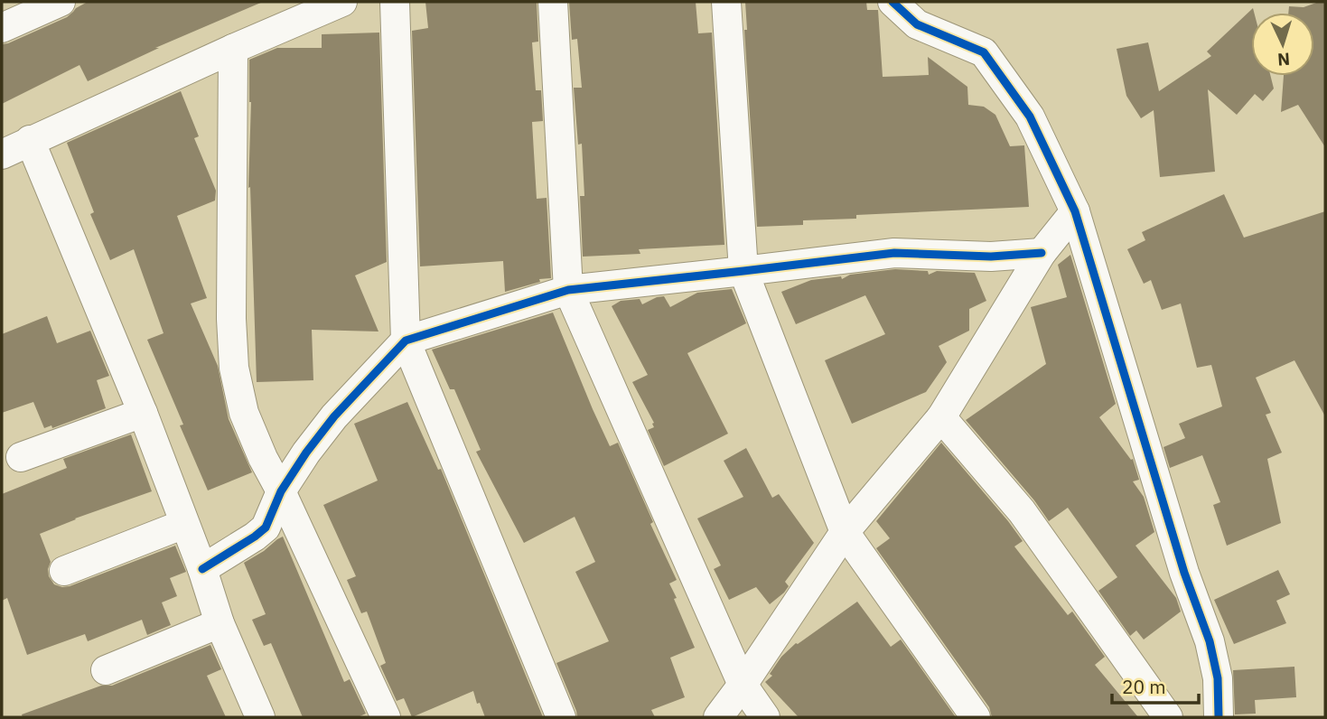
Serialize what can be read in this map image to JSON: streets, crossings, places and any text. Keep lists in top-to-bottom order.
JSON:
{
  "scale_bar": "20 m",
  "north": "bottom"
}
